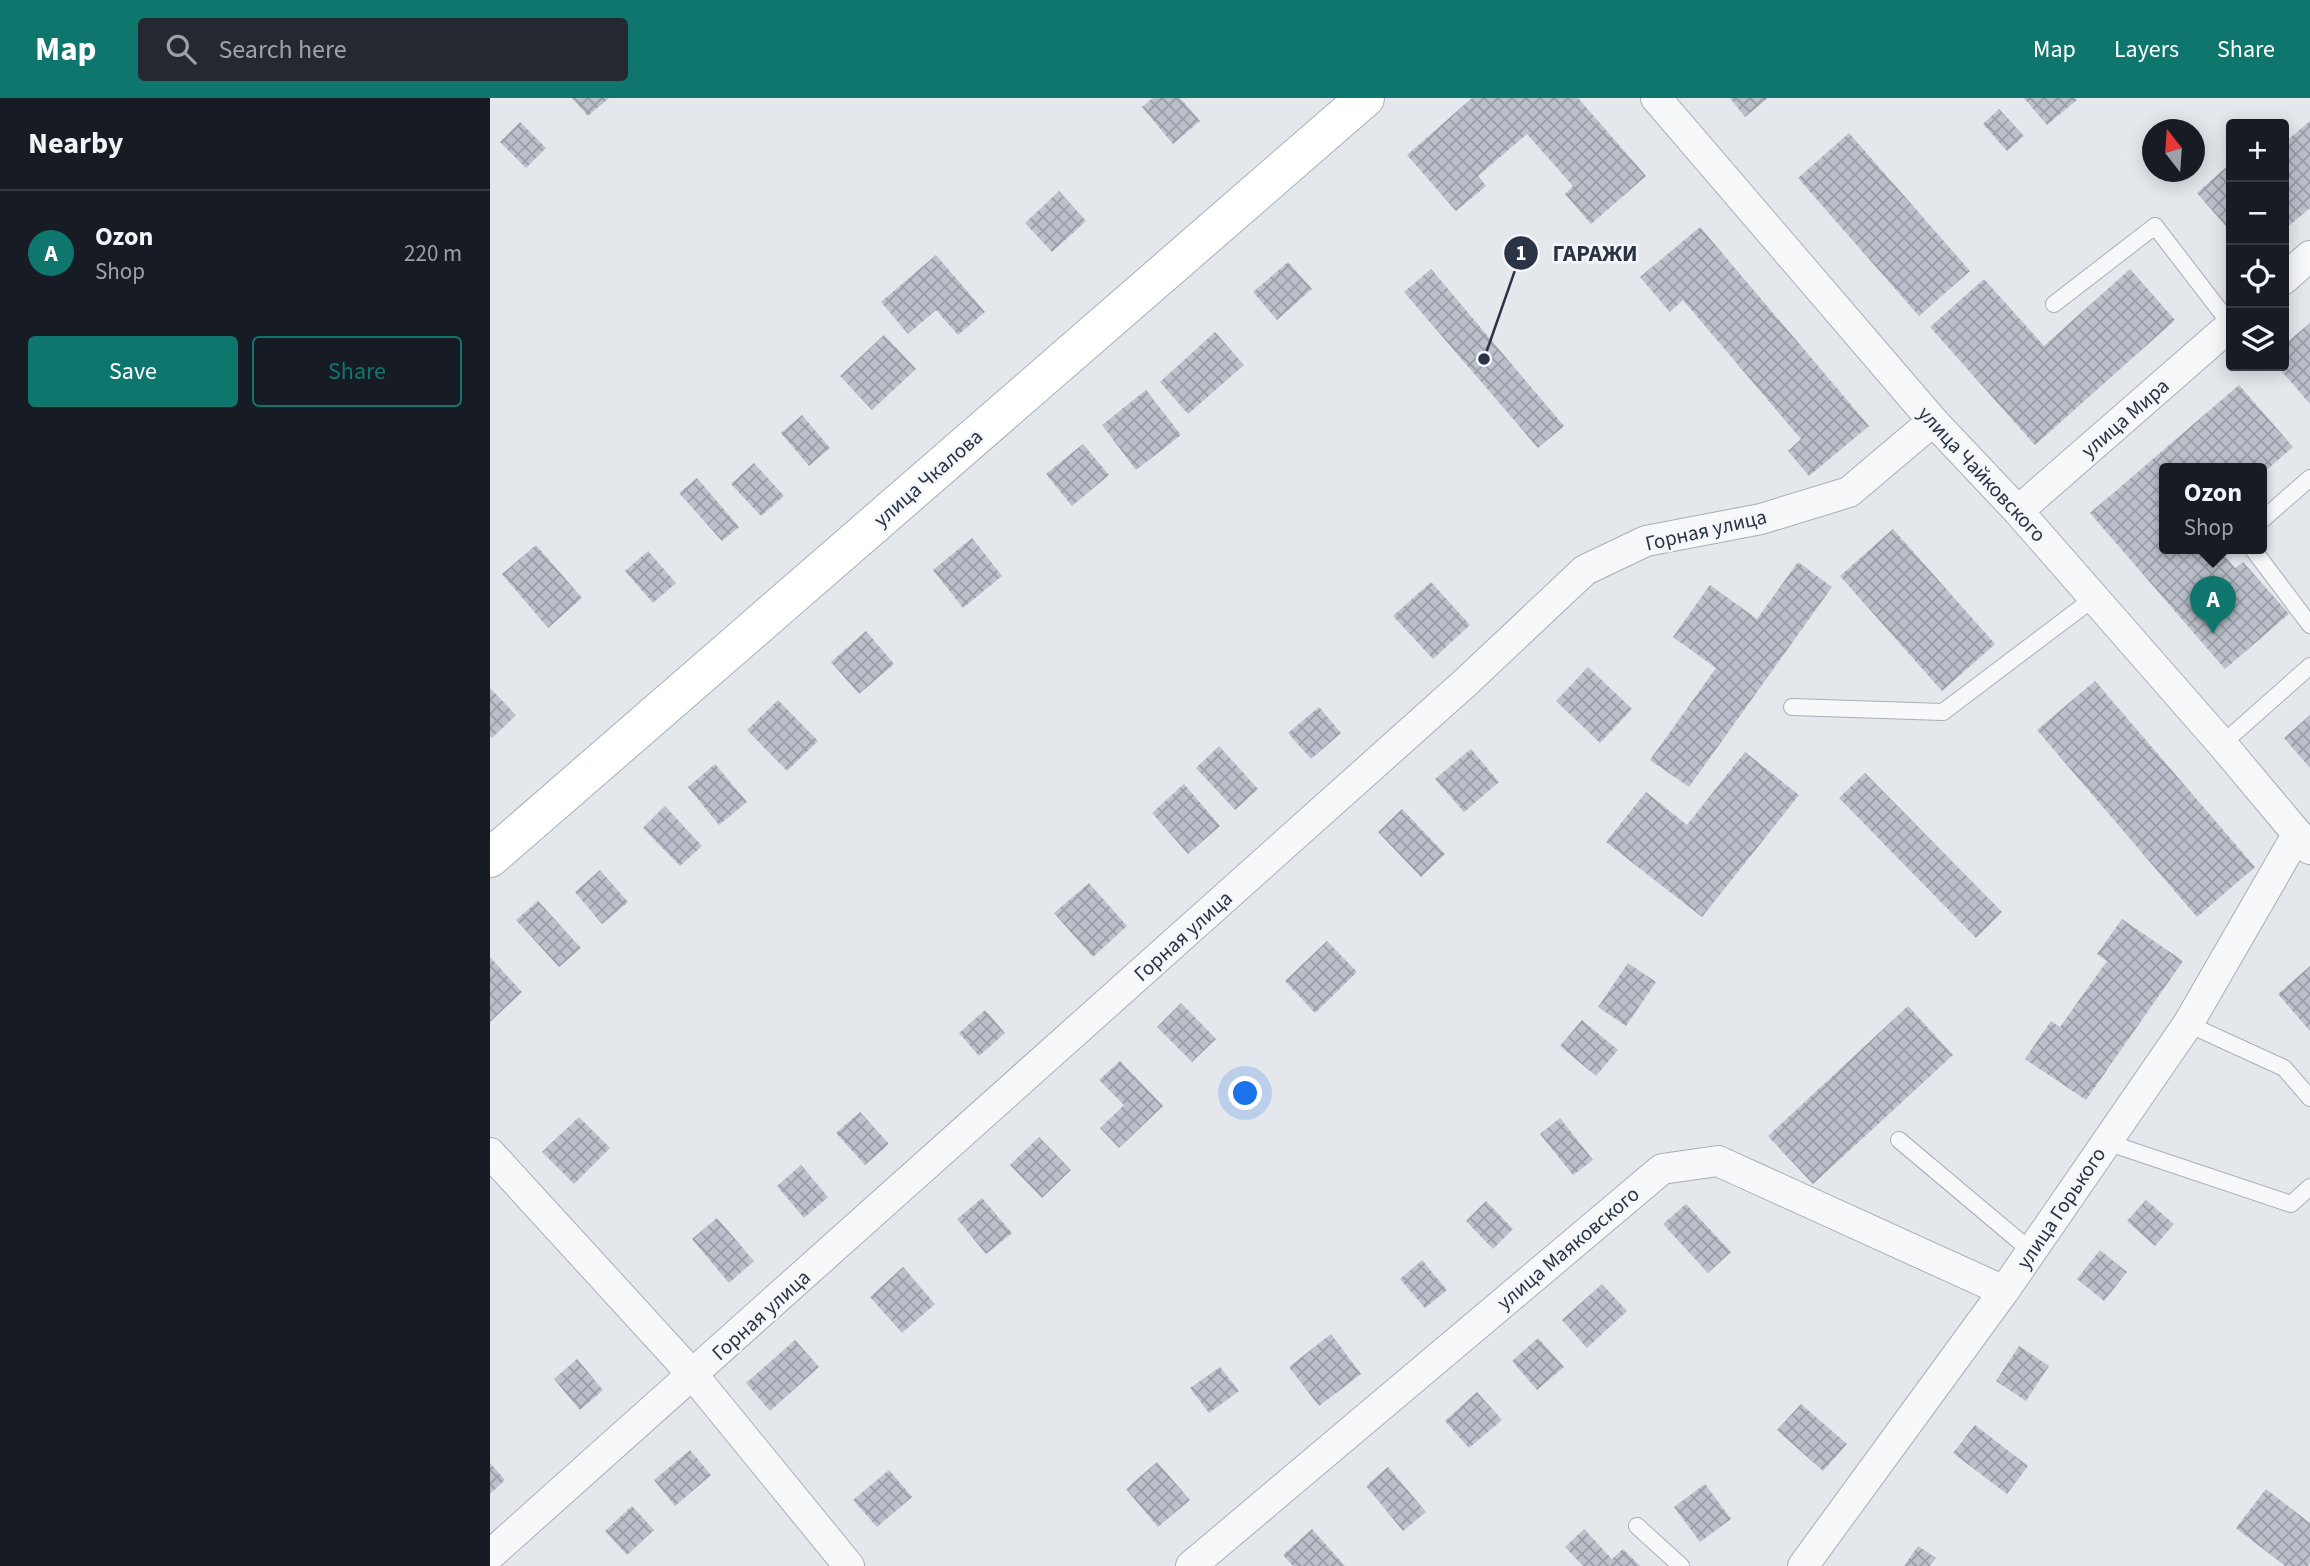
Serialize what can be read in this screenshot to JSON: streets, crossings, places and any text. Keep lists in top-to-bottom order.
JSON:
{
  "streets": {
    "main road": ["улица Чкалова"],
    "street": [
      "улица Мира",
      "улица Чайковского",
      "Горная улица",
      "улица Горького",
      "улица Маяковского"
    ]
  },
  "crossings": [
    ["улица Мира", "улица Чайковского"],
    ["улица Чайковского", "Горная улица"],
    ["улица Чайковского", "улица Горького"],
    ["улица Горького", "улица Маяковского"]
  ],
  "places": ["ГАРАЖИ"],
  "north": "top",
  "page": {
    "header": "Map",
    "search": "Search here",
    "nav": ["Map", "Layers", "Share"],
    "heading": "Nearby",
    "map_buttons": ["+", "−"],
    "list": [
      {
        "mark": "A",
        "name": "Ozon",
        "note": "Shop",
        "value": "220 m"
      }
    ],
    "buttons": ["Save", "Share"],
    "popup": ["Ozon", "Shop"],
    "pins": "A"
  }
}
